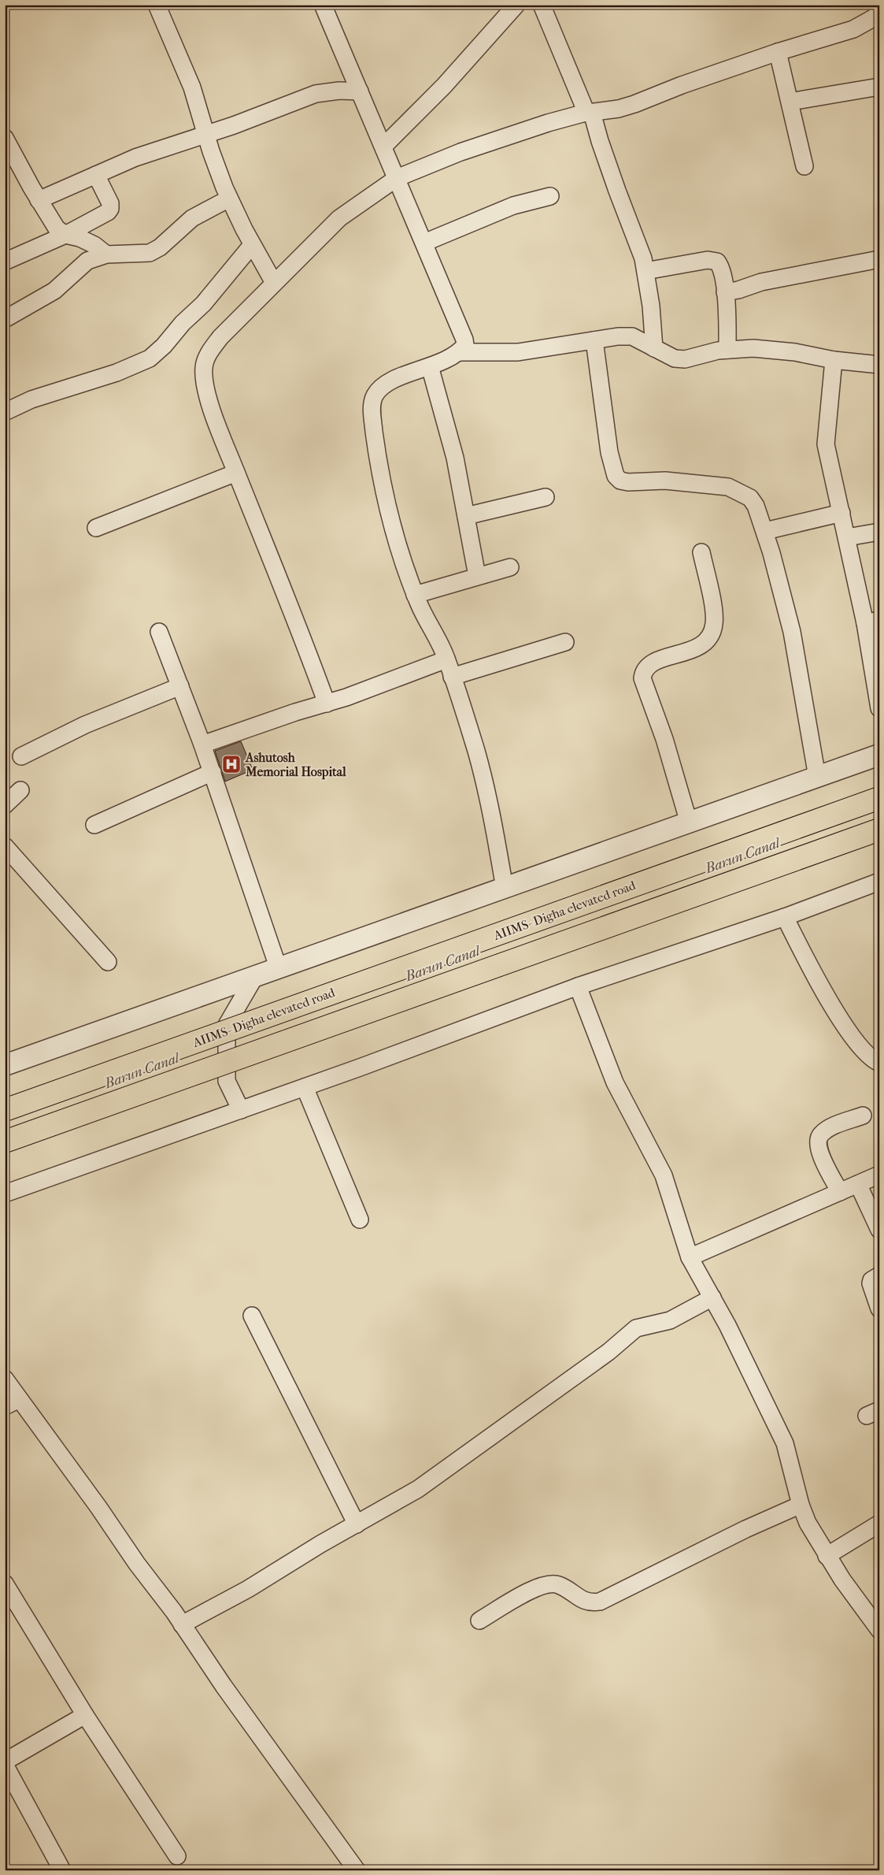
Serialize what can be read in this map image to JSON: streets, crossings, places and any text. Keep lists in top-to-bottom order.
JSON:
{
  "streets": {
    "highway": ["AIIMS- Digha elevated road"]
  },
  "water": ["Barun Canal"],
  "places": {
    "hospital": ["Ashutosh Memorial Hospital"]
  }
}
